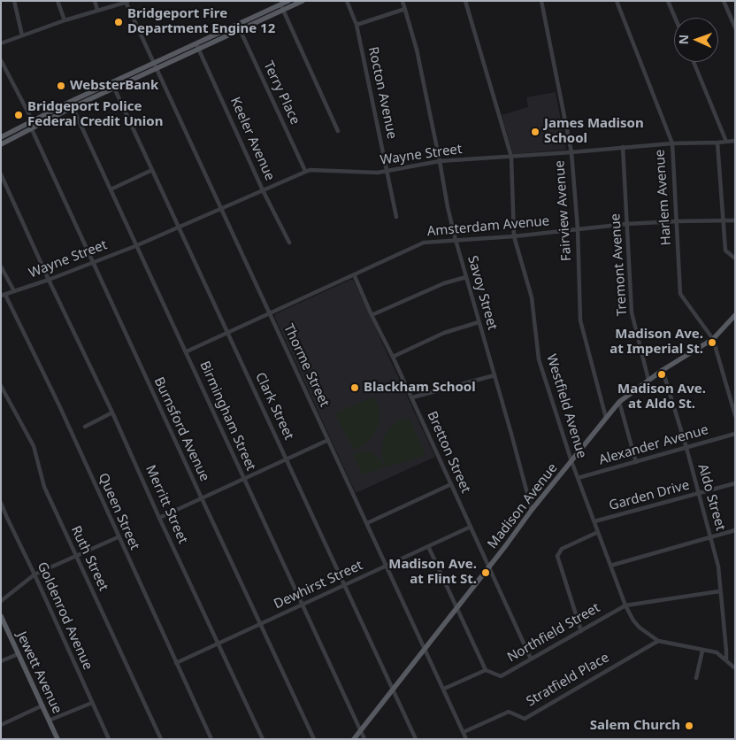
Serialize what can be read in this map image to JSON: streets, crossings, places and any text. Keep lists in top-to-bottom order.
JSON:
{
  "streets": {
    "main road": ["Madison Avenue", "Jewett Avenue"],
    "street": [
      "Terry Place",
      "Rocton Avenue",
      "Keeler Avenue",
      "Wayne Street",
      "Harlem Avenue",
      "Fairview Avenue",
      "Amsterdam Avenue",
      "Tremont Avenue",
      "Savoy Street",
      "Thorme Street",
      "Clark Street",
      "Westfield Avenue",
      "Birmingham Street",
      "Burnsford Avenue",
      "Alexander Avenue",
      "Bretton Street",
      "Garden Drive",
      "Aldo Street",
      "Merritt Street",
      "Queen Street",
      "Ruth Street",
      "Dewhirst Street",
      "Goldenrod Avenue",
      "Northfield Street",
      "Stratfield Place"
    ]
  },
  "crossings": [
    ["Terry Place", "Wayne Street"],
    ["Rocton Avenue", "Wayne Street"],
    ["Keeler Avenue", "Wayne Street"],
    ["Wayne Street", "Harlem Avenue"],
    ["Wayne Street", "Fairview Avenue"],
    ["Wayne Street", "Tremont Avenue"],
    ["Wayne Street", "Savoy Street"],
    ["Wayne Street", "Thorme Street"],
    ["Wayne Street", "Clark Street"],
    ["Wayne Street", "Westfield Avenue"],
    ["Wayne Street", "Birmingham Street"],
    ["Wayne Street", "Burnsford Avenue"],
    ["Wayne Street", "Merritt Street"],
    ["Wayne Street", "Queen Street"],
    ["Harlem Avenue", "Amsterdam Avenue"],
    ["Harlem Avenue", "Madison Avenue"],
    ["Fairview Avenue", "Amsterdam Avenue"],
    ["Fairview Avenue", "Madison Avenue"],
    ["Amsterdam Avenue", "Tremont Avenue"],
    ["Amsterdam Avenue", "Savoy Street"],
    ["Amsterdam Avenue", "Thorme Street"],
    ["Amsterdam Avenue", "Clark Street"],
    ["Amsterdam Avenue", "Westfield Avenue"],
    ["Amsterdam Avenue", "Birmingham Street"],
    ["Amsterdam Avenue", "Bretton Street"],
    ["Tremont Avenue", "Madison Avenue"],
    ["Savoy Street", "Madison Avenue"],
    ["Thorme Street", "Madison Avenue"],
    ["Thorme Street", "Dewhirst Street"],
    ["Thorme Street", "Stratfield Place"],
    ["Clark Street", "Madison Avenue"],
    ["Clark Street", "Dewhirst Street"],
    ["Westfield Avenue", "Alexander Avenue"],
    ["Westfield Avenue", "Garden Drive"],
    ["Westfield Avenue", "Aldo Street"],
    ["Westfield Avenue", "Madison Avenue"],
    ["Westfield Avenue", "Northfield Street"],
    ["Westfield Avenue", "Stratfield Place"],
    ["Birmingham Street", "Madison Avenue"],
    ["Birmingham Street", "Dewhirst Street"],
    ["Burnsford Avenue", "Dewhirst Street"],
    ["Alexander Avenue", "Aldo Street"],
    ["Bretton Street", "Madison Avenue"],
    ["Bretton Street", "Dewhirst Street"],
    ["Bretton Street", "Northfield Street"],
    ["Garden Drive", "Aldo Street"],
    ["Aldo Street", "Madison Avenue"],
    ["Merritt Street", "Dewhirst Street"],
    ["Queen Street", "Dewhirst Street"]
  ],
  "places": [
    "Bridgeport Fire Department Engine 12",
    "WebsterBank",
    "Bridgeport Police Federal Credit Union",
    "James Madison School",
    "Madison Ave. at Imperial St.",
    "Madison Ave. at Aldo St.",
    "Blackham School",
    "Madison Ave. at Flint St.",
    "Salem Church"
  ],
  "north": "left"
}
